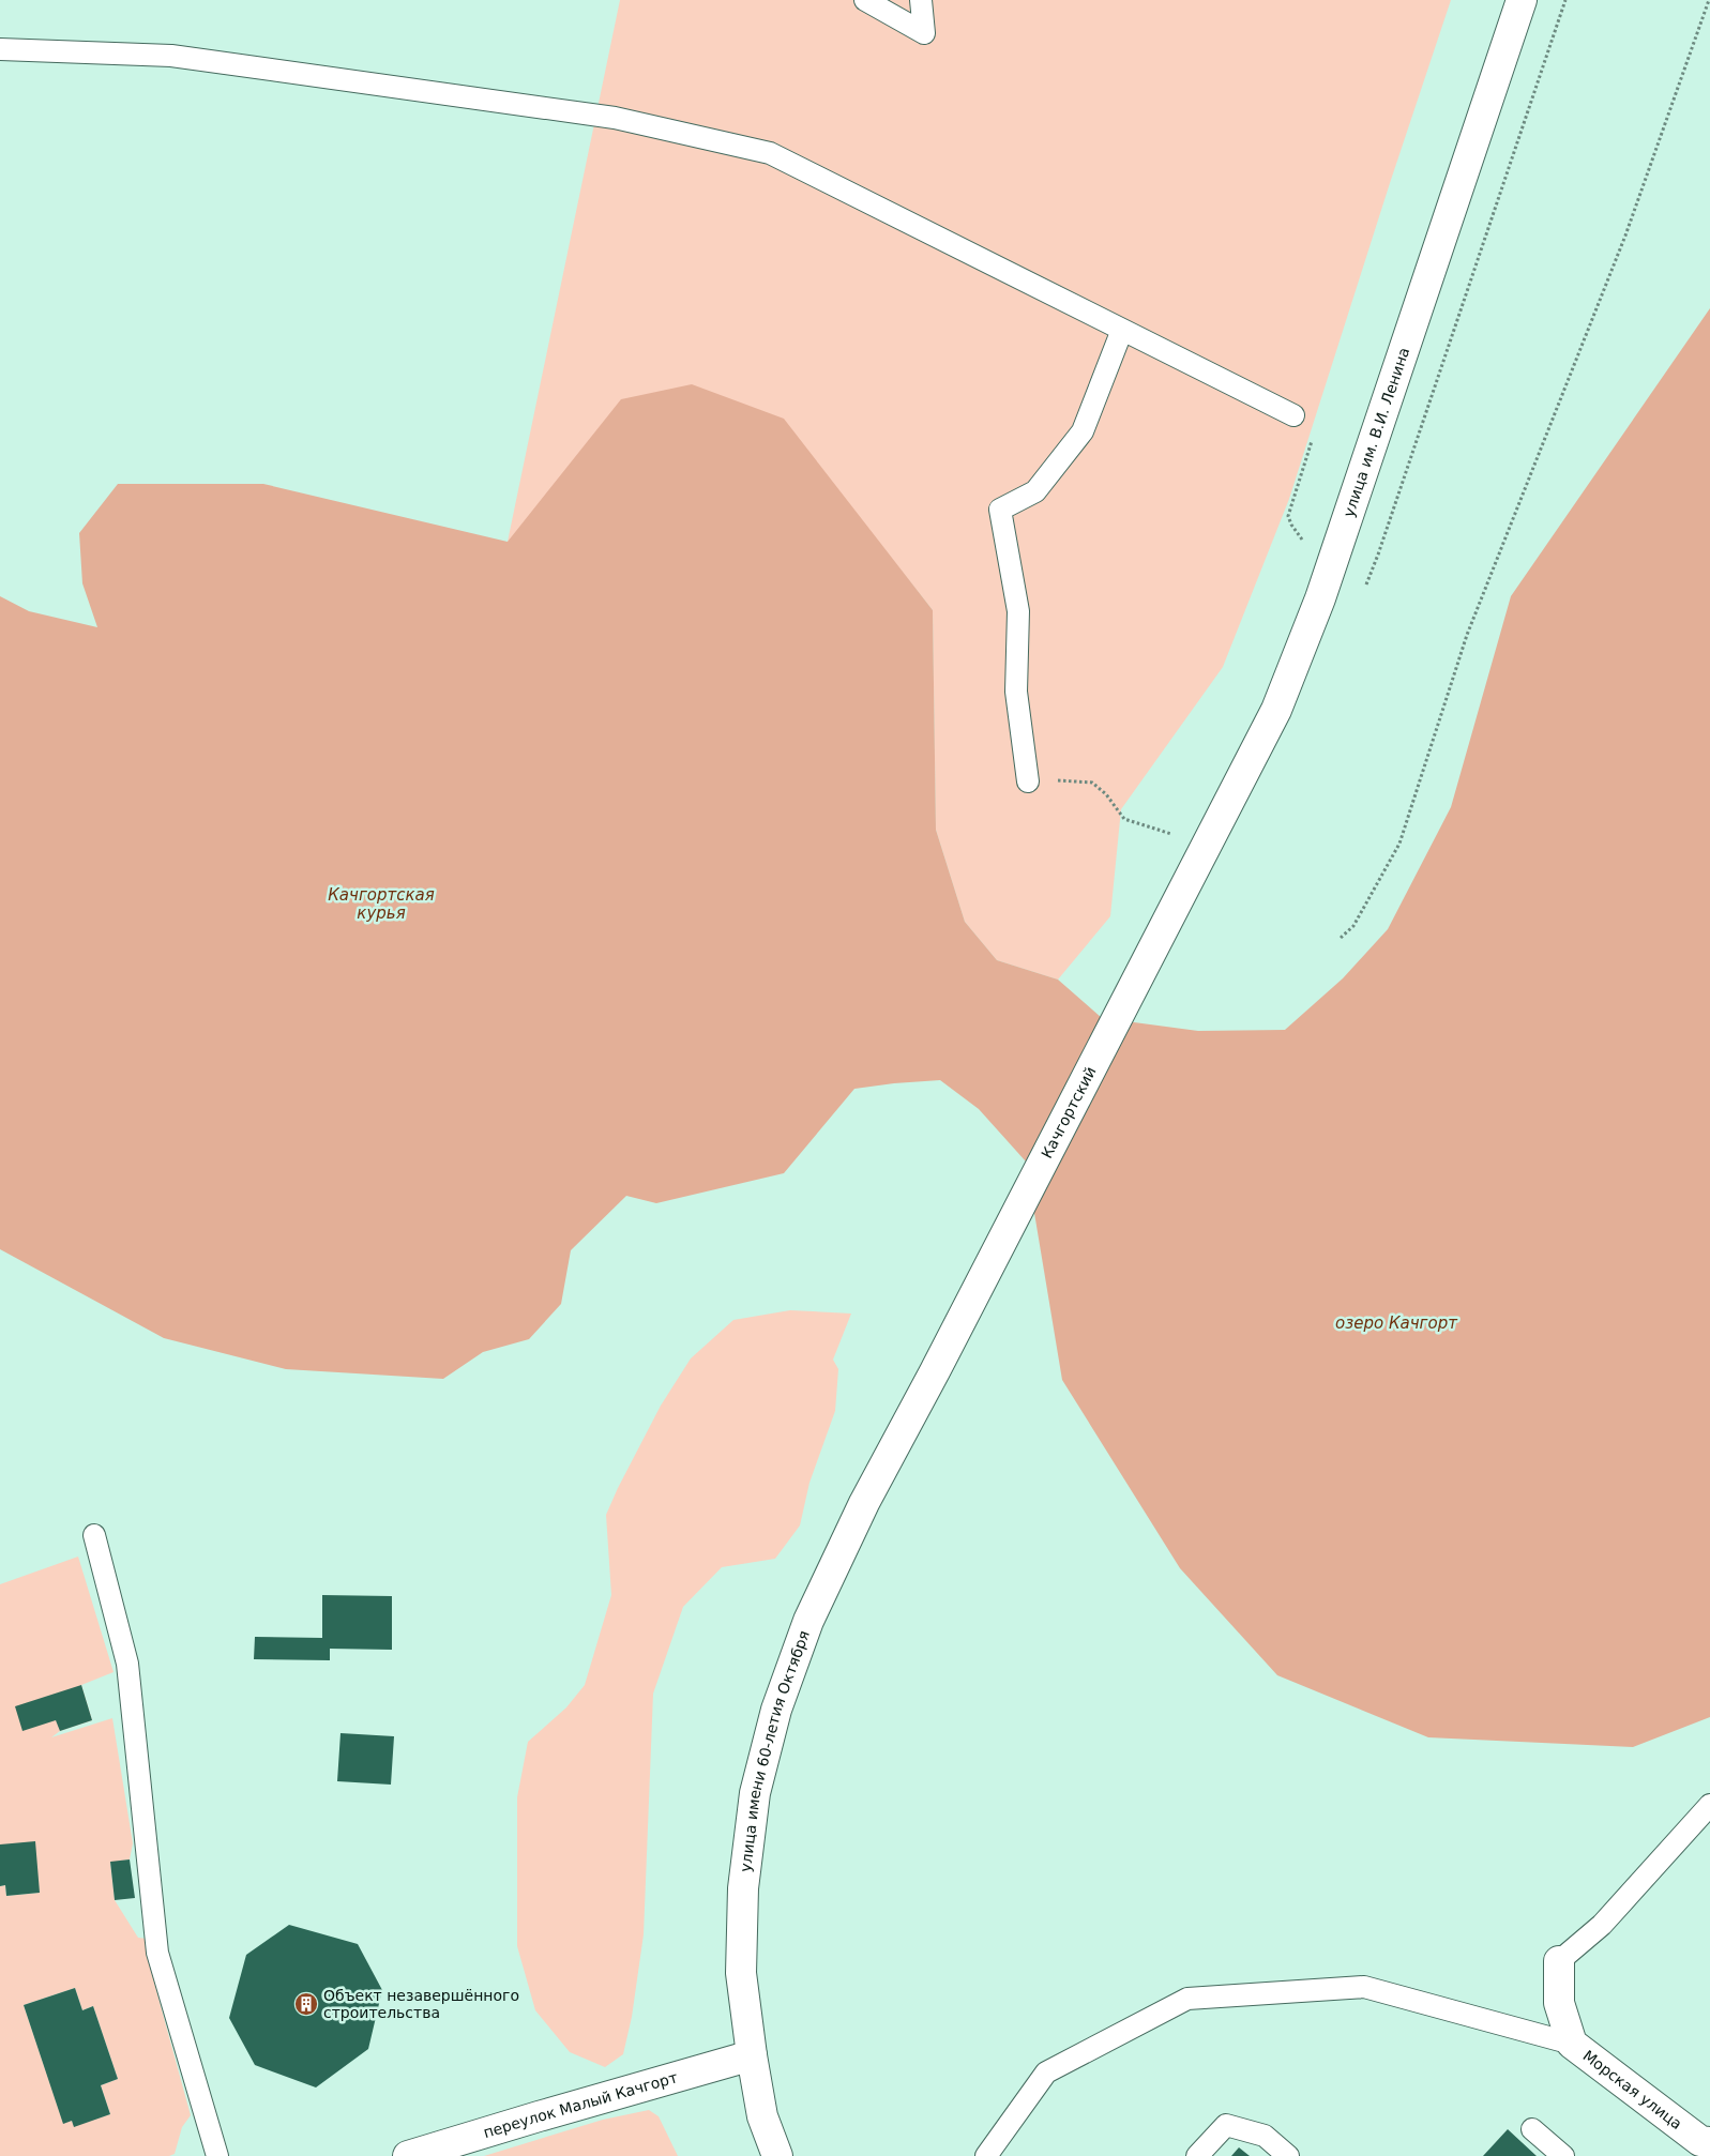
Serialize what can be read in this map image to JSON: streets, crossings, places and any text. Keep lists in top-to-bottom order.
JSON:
{
  "streets": {
    "main road": [
      "улица им. В.И. Ленина",
      "Качгортский",
      "улица имени 60-летия Октября",
      "Морская улица",
      "переулок Малый Качгорт"
    ]
  },
  "crossings": [
    ["улица им. В.И. Ленина", "Качгортский"],
    ["Качгортский", "улица имени 60-летия Октября"],
    ["улица имени 60-летия Октября", "переулок Малый Качгорт"]
  ],
  "water": ["Качгортская курья", "озеро Качгорт"],
  "places": {
    "building": ["Объект незавершённого строительства"]
  }
}
